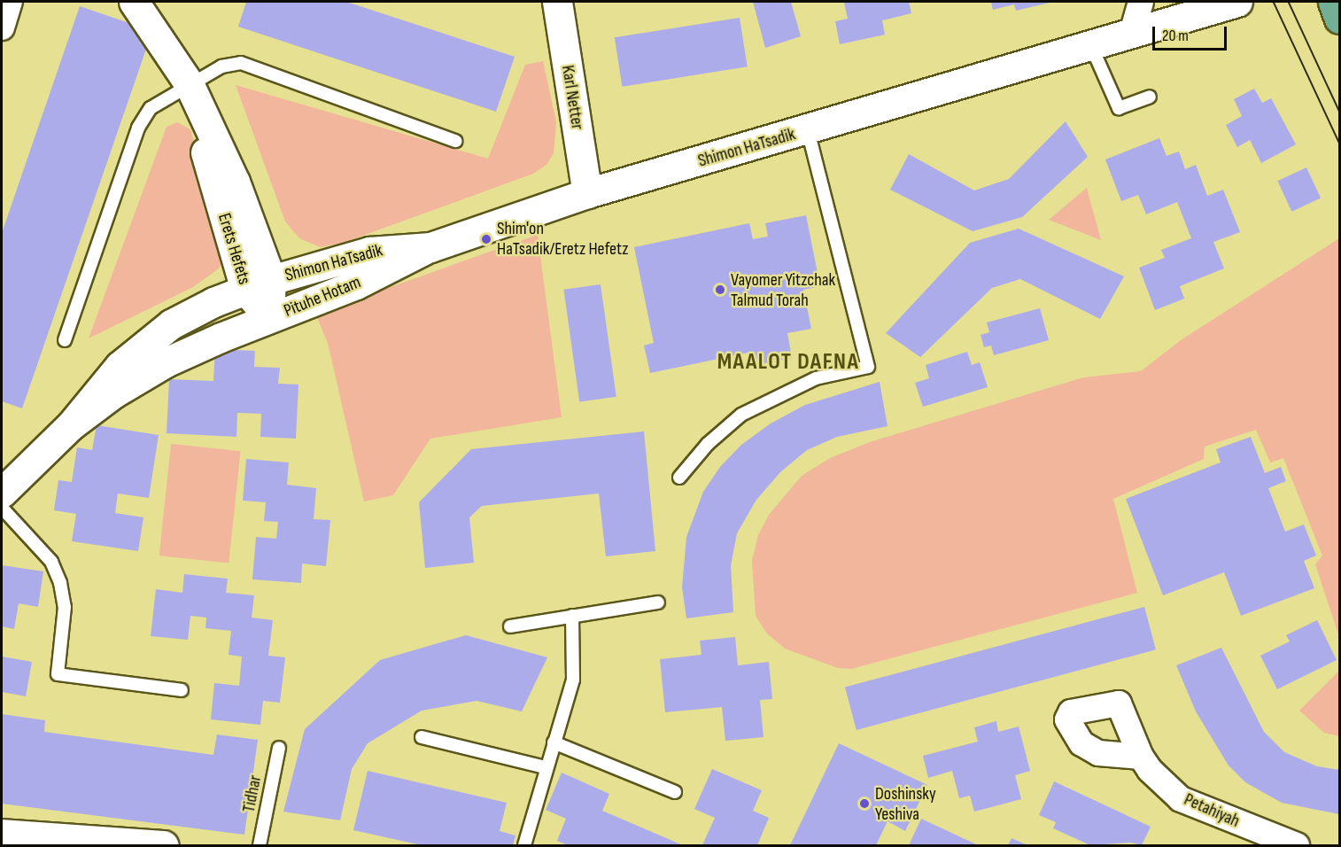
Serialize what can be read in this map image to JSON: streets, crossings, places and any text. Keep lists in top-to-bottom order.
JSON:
{
  "streets": {
    "street": [
      "Karl Netter",
      "Shimon HaTsadik",
      "Erets Hefets",
      "Pituhe Hotam",
      "Petahiyah"
    ],
    "lane": ["Tidhar"]
  },
  "crossings": [
    ["Karl Netter", "Shimon HaTsadik"],
    ["Shimon HaTsadik", "Erets Hefets"],
    ["Shimon HaTsadik", "Pituhe Hotam"],
    ["Erets Hefets", "Pituhe Hotam"]
  ],
  "districts": ["MAALOT DAFNA"],
  "places": ["Shim'on HaTsadik/Eretz Hefetz", "Vayomer Yitzchak Talmud Torah", "Doshinsky Yeshiva"],
  "scale_bar": "20 m"
}
